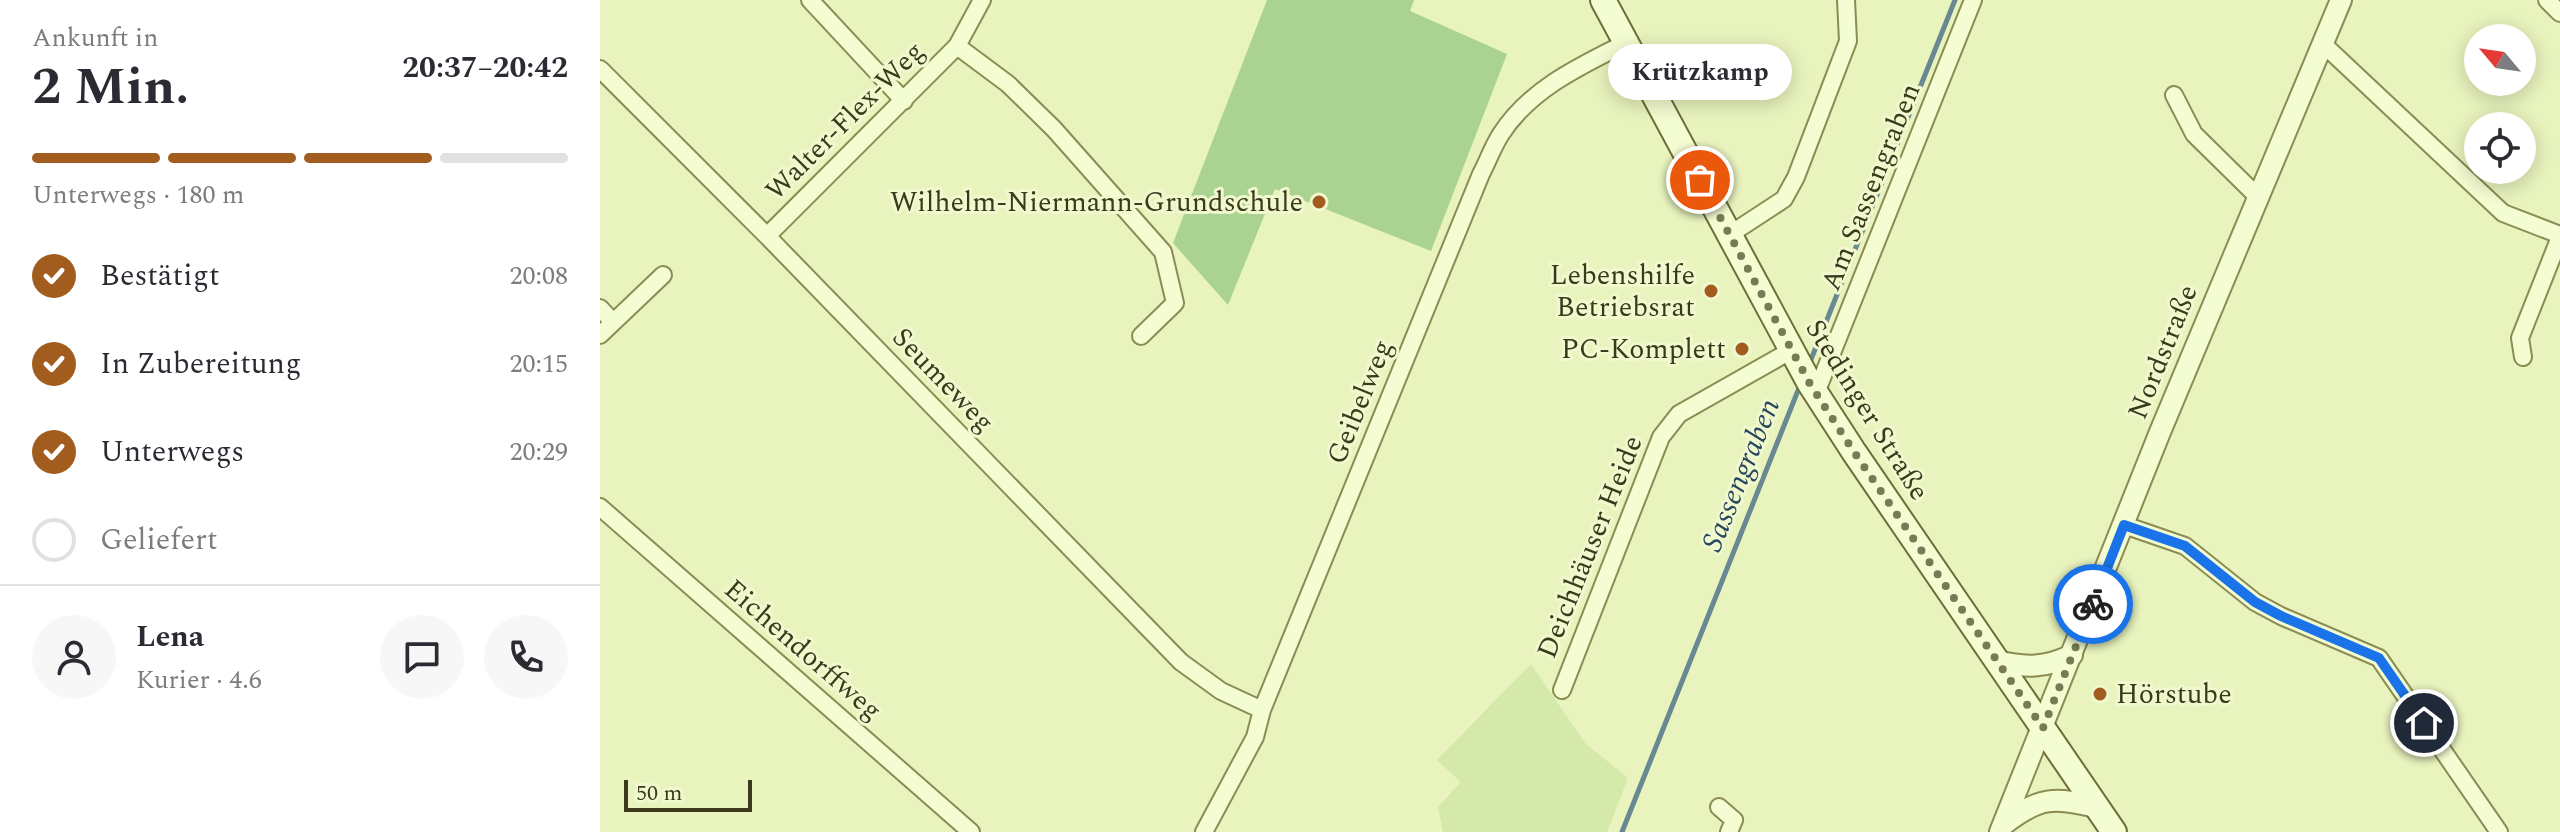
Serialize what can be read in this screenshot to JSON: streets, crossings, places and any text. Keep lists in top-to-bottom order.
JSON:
{
  "streets": {
    "main road": ["Stedinger Straße"],
    "street": [
      "Walter-Flex-Weg",
      "Am Sassengraben",
      "Nordstraße",
      "Seumeweg",
      "Geibelweg",
      "Deichhäuser Heide",
      "Eichendorffweg"
    ]
  },
  "crossings": [
    ["Walter-Flex-Weg", "Seumeweg"],
    ["Am Sassengraben", "Stedinger Straße"],
    ["Am Sassengraben", "Deichhäuser Heide"],
    ["Nordstraße", "Stedinger Straße"],
    ["Seumeweg", "Geibelweg"],
    ["Geibelweg", "Stedinger Straße"],
    ["Stedinger Straße", "Deichhäuser Heide"]
  ],
  "water": ["Sassengraben"],
  "places": [
    "Krützkamp",
    "Wilhelm-Niermann-Grundschule",
    "Lebenshilfe Betriebsrat",
    "PC-Komplett",
    "Hörstube"
  ],
  "scale_bar": "50 m",
  "north": "top left",
  "page": {
    "heading": ["2 Min.", "Ankunft in", "20:37–20:42"],
    "panel": ["Lena", "Kurier · 4.6"],
    "bubble": "Krützkamp",
    "bar": "Unterwegs · 180 m",
    "list": [
      ["Bestätigt", "20:08"],
      ["In Zubereitung", "20:15"],
      ["Unterwegs", "20:29"],
      "Geliefert"
    ],
    "scale": "50 m"
  }
}
